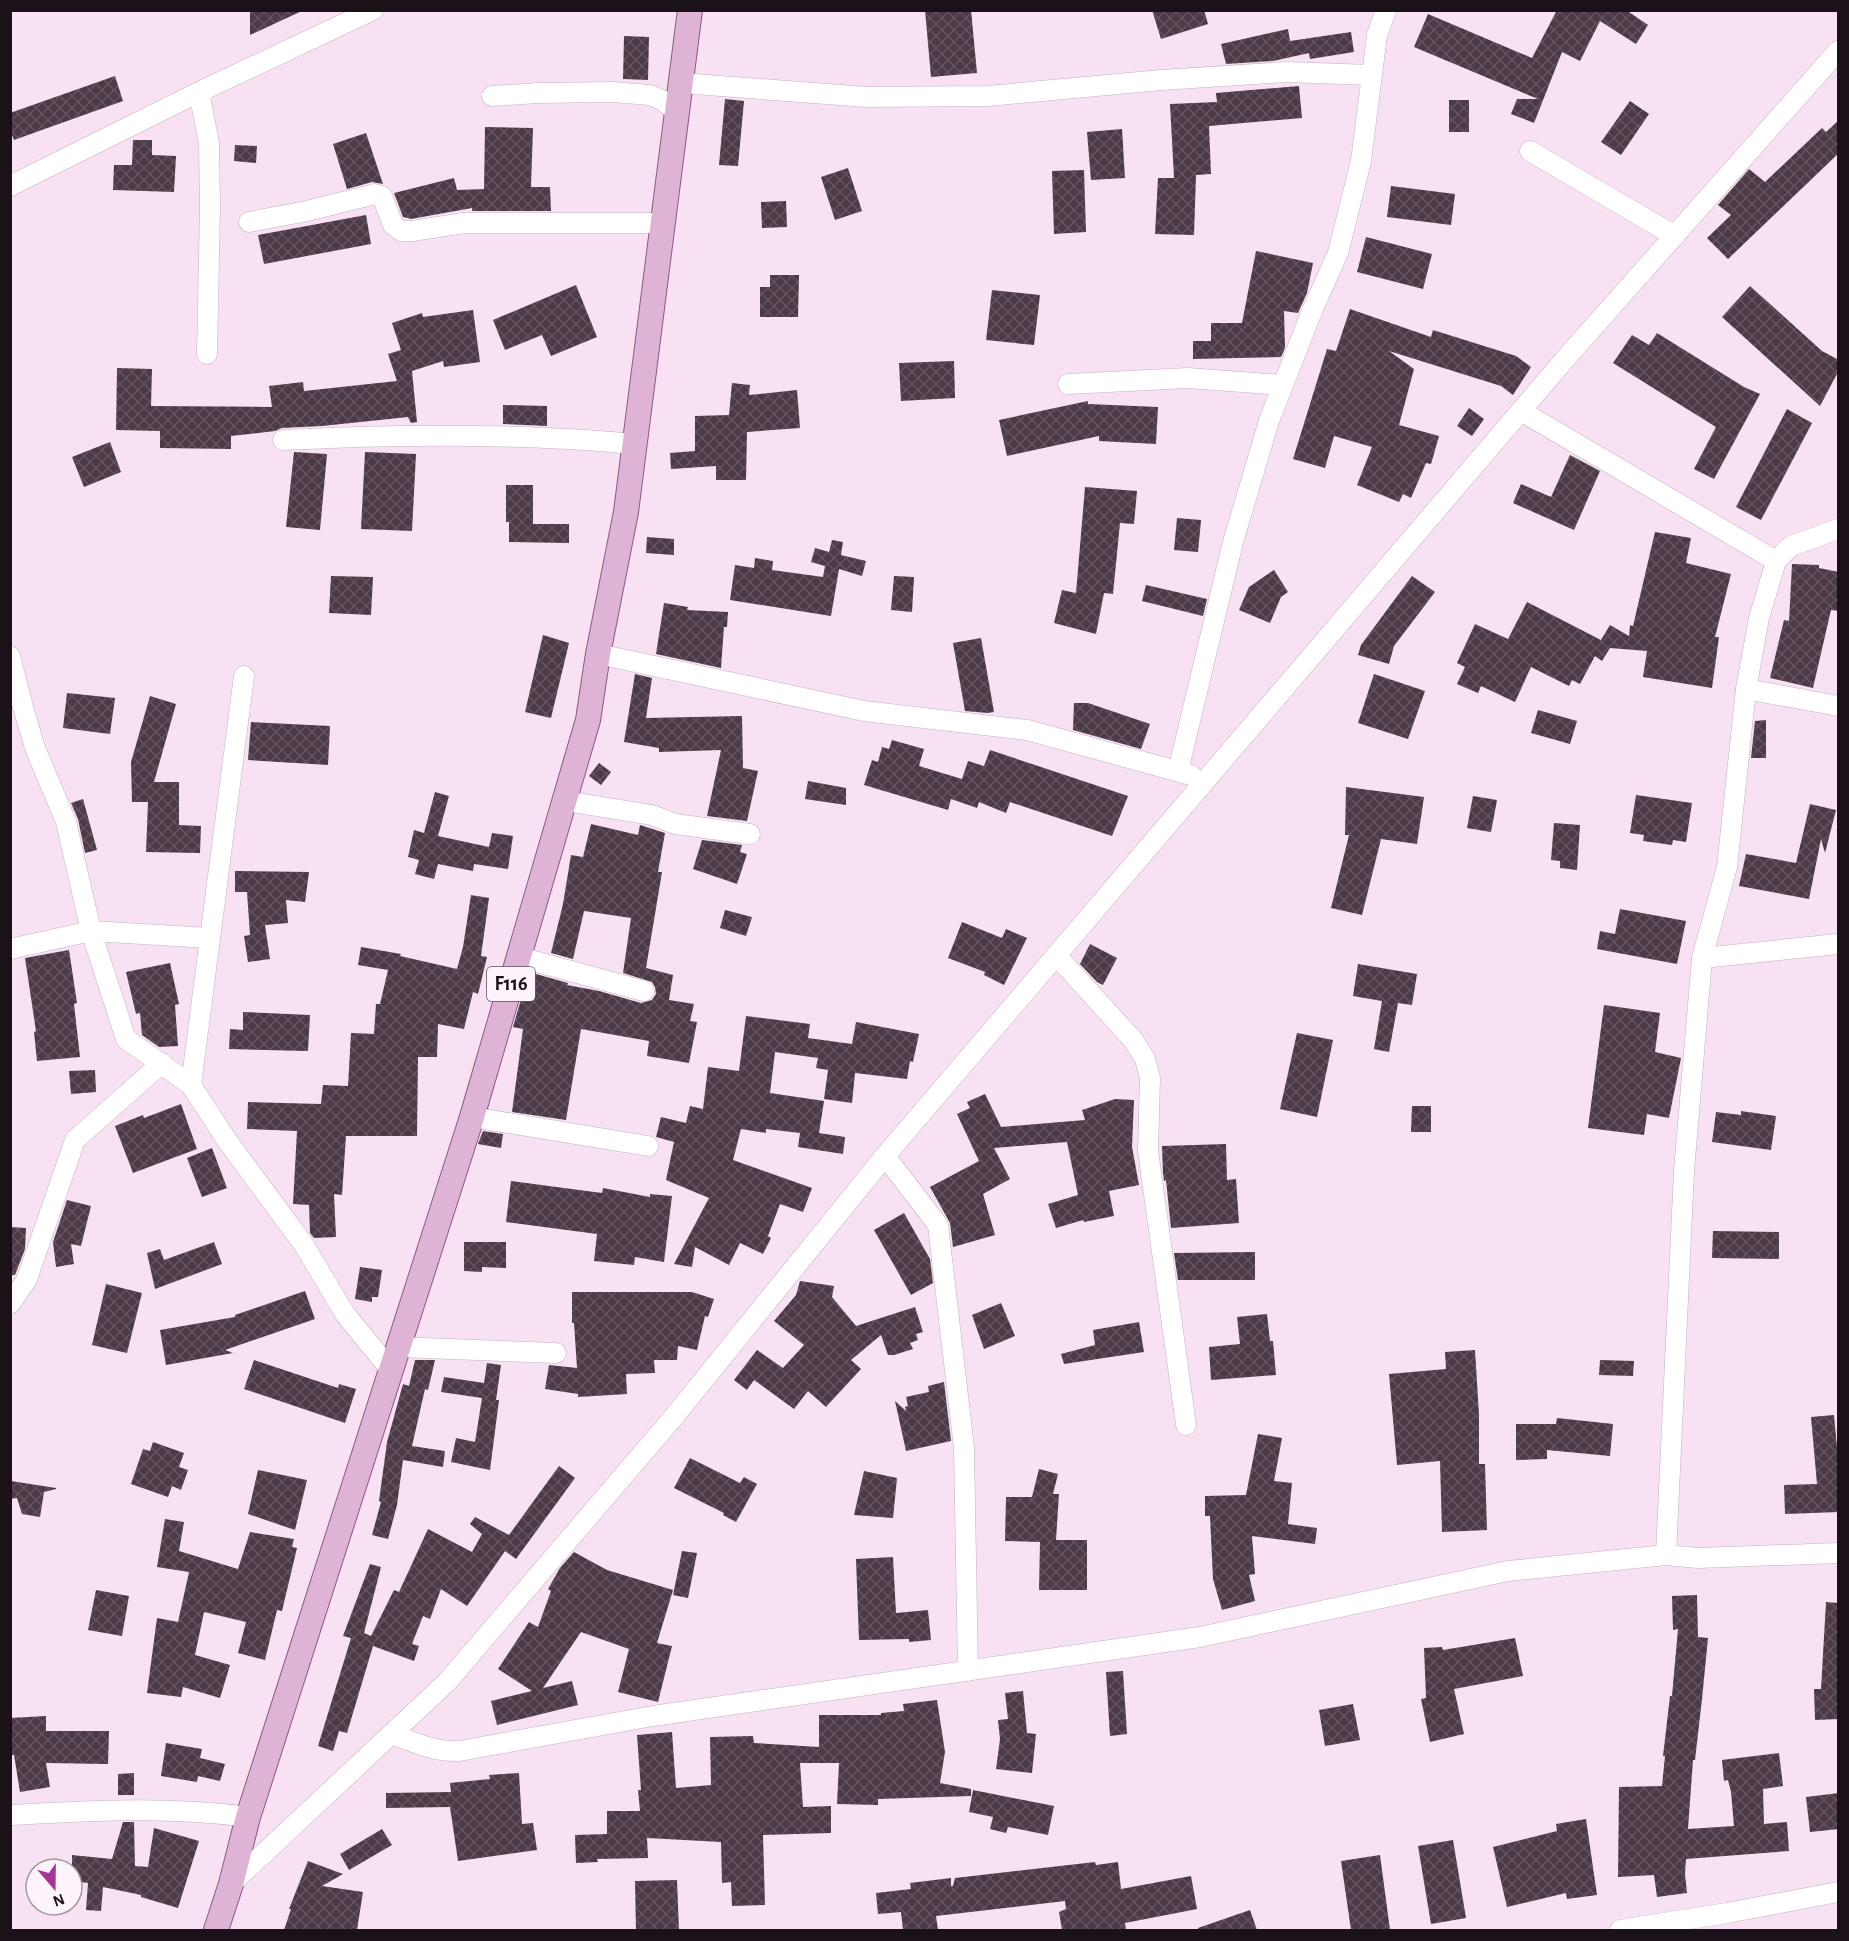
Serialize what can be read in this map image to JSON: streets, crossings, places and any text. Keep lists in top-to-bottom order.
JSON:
{
  "streets": {
    "main road": ["F116"]
  },
  "north": "bottom"
}
